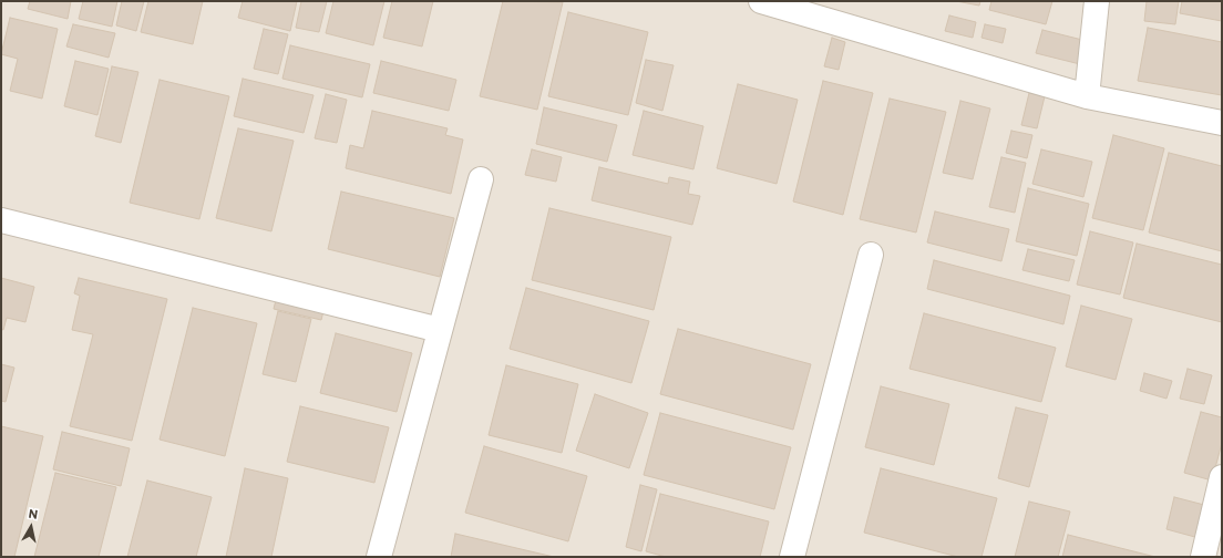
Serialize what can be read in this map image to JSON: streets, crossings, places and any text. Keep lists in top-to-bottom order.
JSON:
{
  "north": "top"
}
